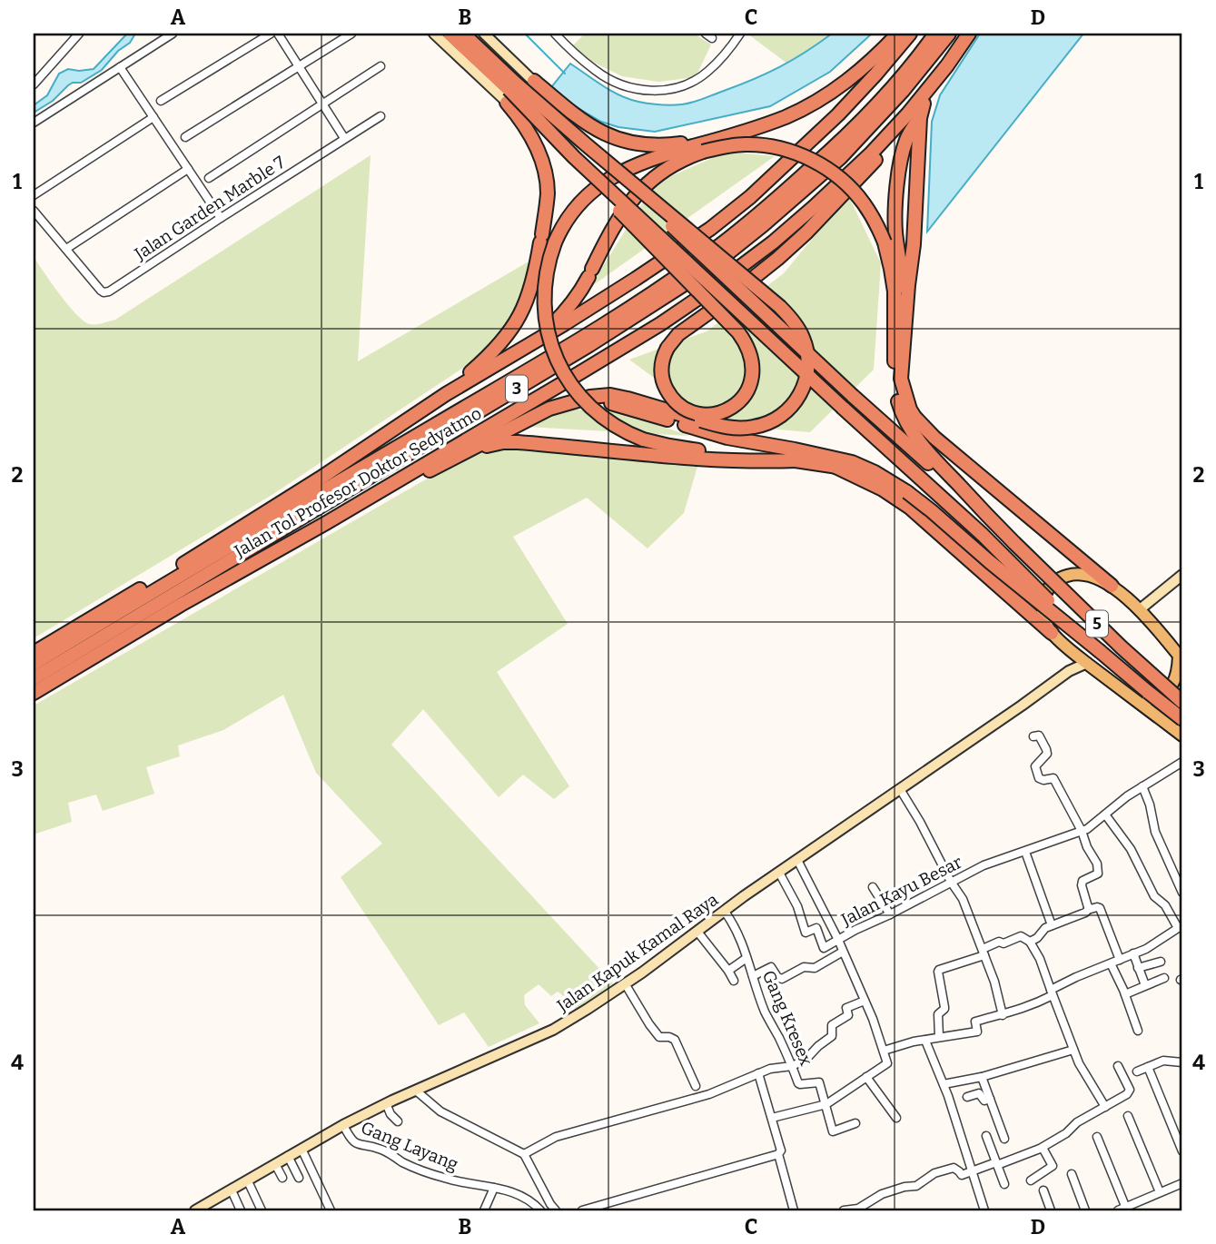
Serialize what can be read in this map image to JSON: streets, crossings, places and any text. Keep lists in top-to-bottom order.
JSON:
{
  "streets": {
    "highway": ["3", "Jalan Tol Profesor Doktor Sedyatmo", "5"],
    "main road": ["Jalan Kapuk Kamal Raya"],
    "street": [
      "Jalan Garden Marble 7",
      "Jalan Kayu Besar",
      "Gang Kresex",
      "Gang Layang"
    ]
  },
  "crossings": [
    ["Jalan Kapuk Kamal Raya", "Gang Kresex"],
    ["Jalan Kapuk Kamal Raya", "Gang Layang"]
  ],
  "grid": {
    "columns": [
      "A",
      "B",
      "C",
      "D"
    ],
    "rows": [
      "1",
      "2",
      "3",
      "4"
    ]
  }
}
